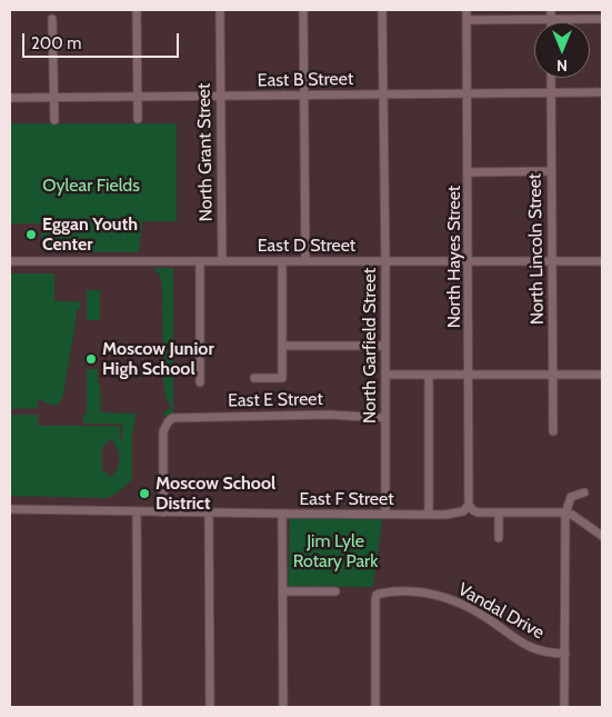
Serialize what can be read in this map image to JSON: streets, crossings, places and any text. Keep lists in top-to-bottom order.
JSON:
{
  "streets": {
    "street": [
      "East B Street",
      "North Grant Street",
      "East D Street",
      "North Lincoln Street",
      "North Hayes Street",
      "North Garfield Street",
      "East E Street",
      "East F Street",
      "Vandal Drive"
    ]
  },
  "crossings": [
    ["East B Street", "North Grant Street"],
    ["East B Street", "North Lincoln Street"],
    ["East B Street", "North Hayes Street"],
    ["East B Street", "North Garfield Street"],
    ["North Grant Street", "East D Street"],
    ["East D Street", "North Lincoln Street"],
    ["East D Street", "North Hayes Street"],
    ["East D Street", "North Garfield Street"],
    ["North Hayes Street", "East F Street"],
    ["North Garfield Street", "East E Street"],
    ["North Garfield Street", "East F Street"],
    ["East E Street", "East F Street"]
  ],
  "parks": ["Oylear Fields", "Jim Lyle Rotary Park"],
  "places": ["Eggan Youth Center", "Moscow Junior High School", "Moscow School District"],
  "scale_bar": "200 m",
  "north": "bottom"
}
